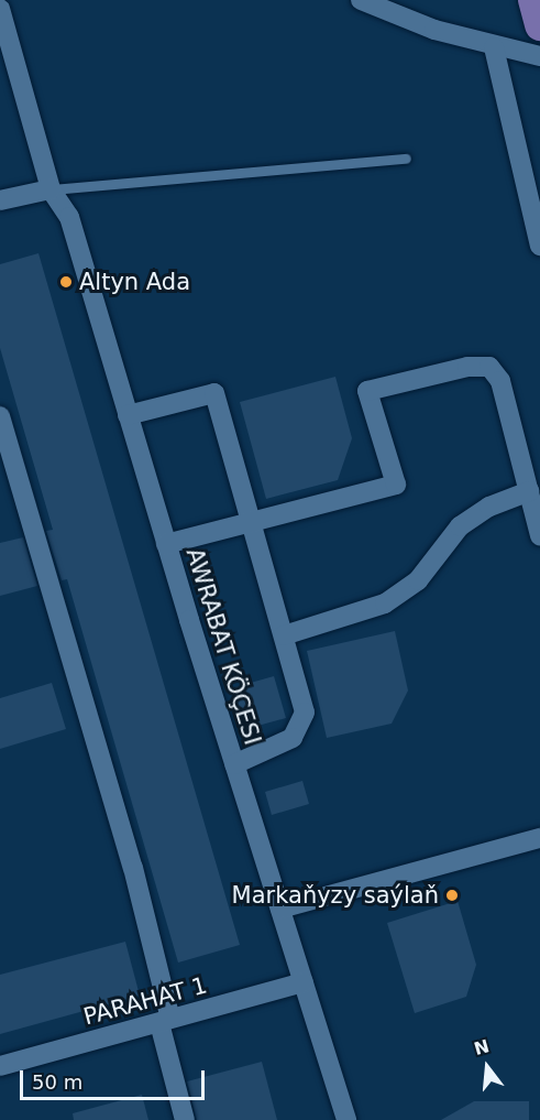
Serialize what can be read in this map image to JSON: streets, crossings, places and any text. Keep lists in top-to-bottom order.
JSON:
{
  "streets": {
    "street": ["AWRABAT KÖÇESI", "PARAHAT 1"]
  },
  "crossings": [
    ["AWRABAT KÖÇESI", "PARAHAT 1"]
  ],
  "places": ["Altyn Ada", "Markaňyzy saýlaň"],
  "scale_bar": "50 m",
  "north": "top"
}
